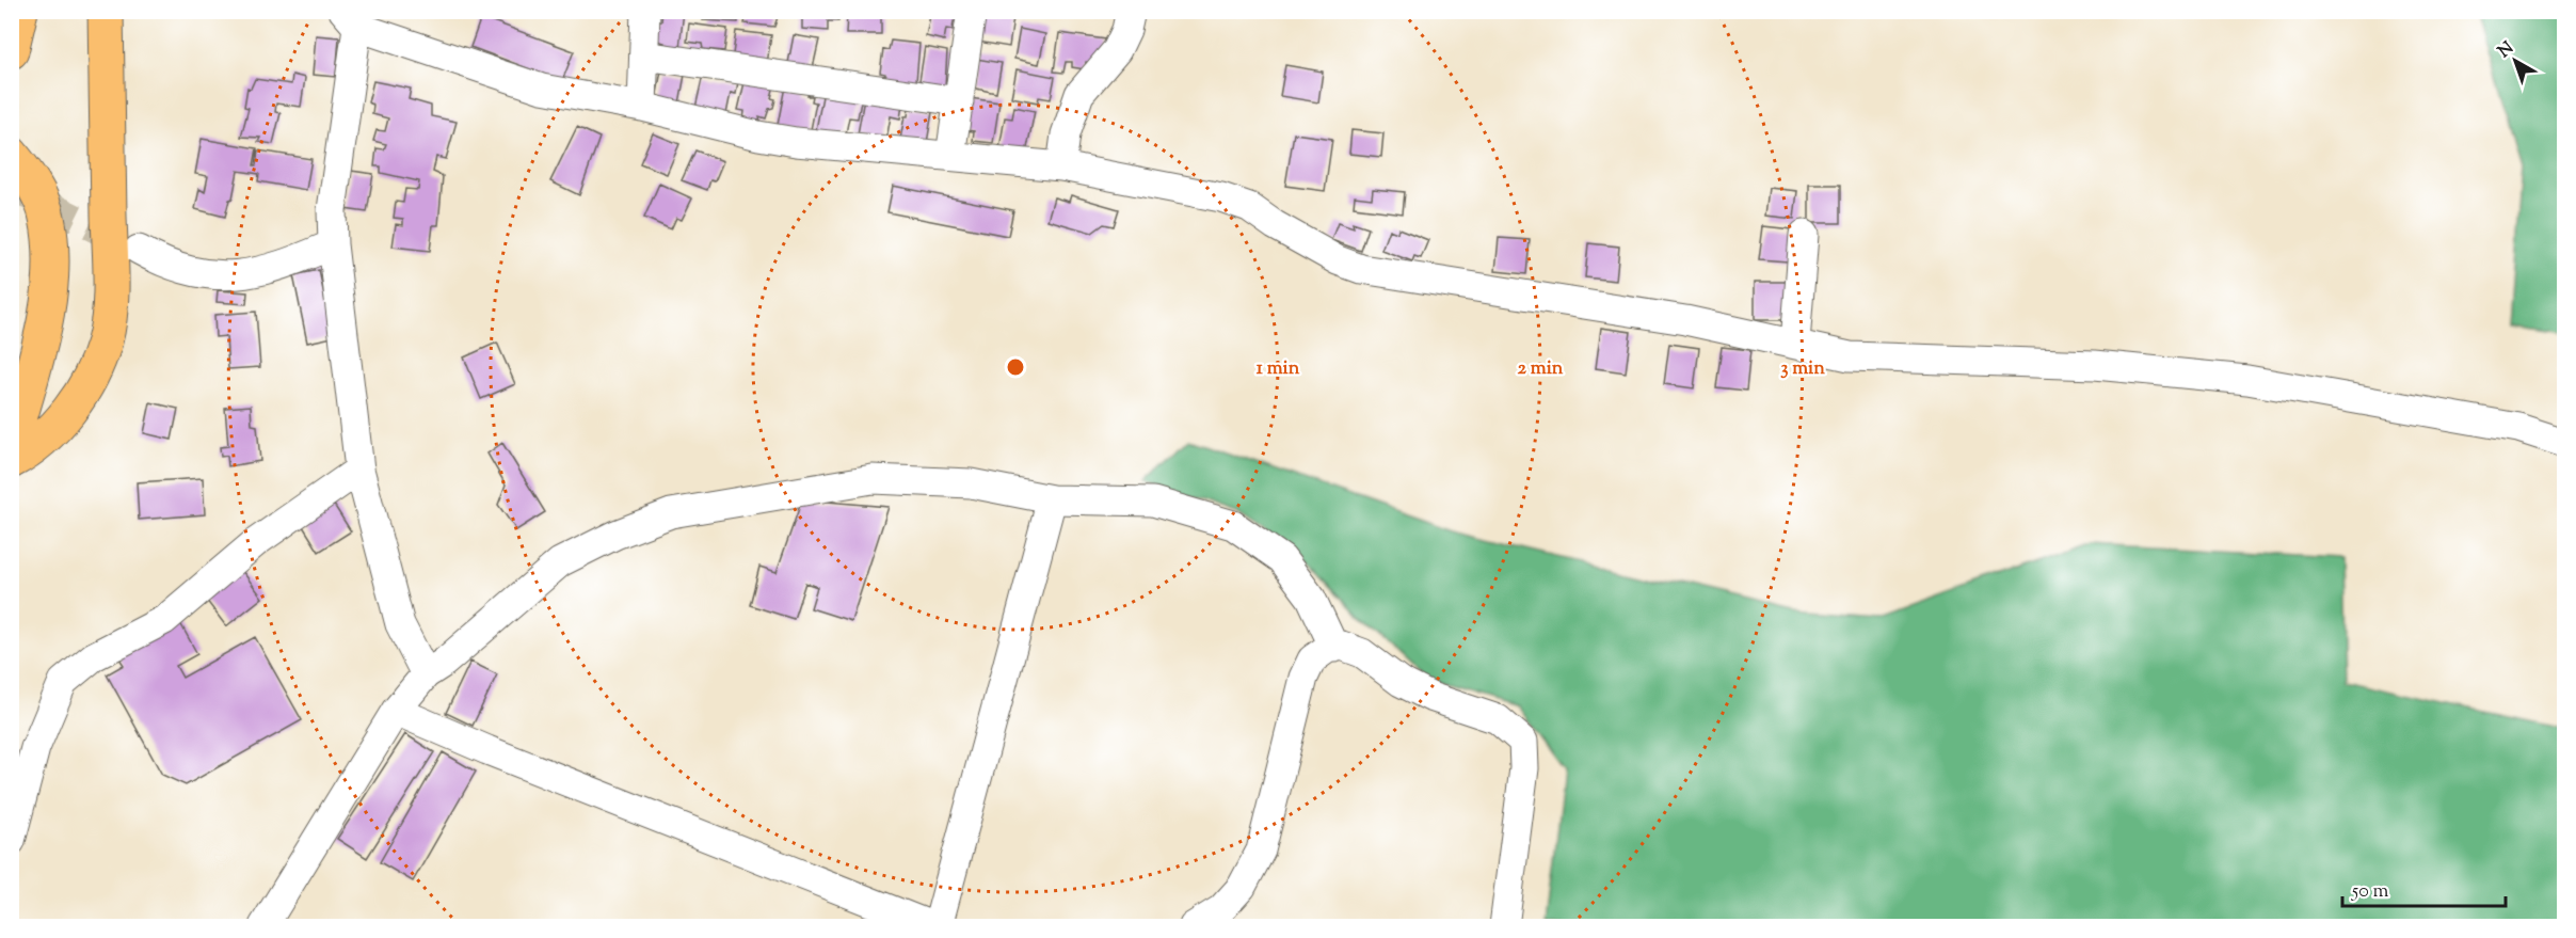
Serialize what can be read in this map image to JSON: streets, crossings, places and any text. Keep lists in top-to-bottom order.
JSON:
{
  "scale_bar": "50 m",
  "north": "top left",
  "rings": ["1 min", "2 min", "3 min"]
}
